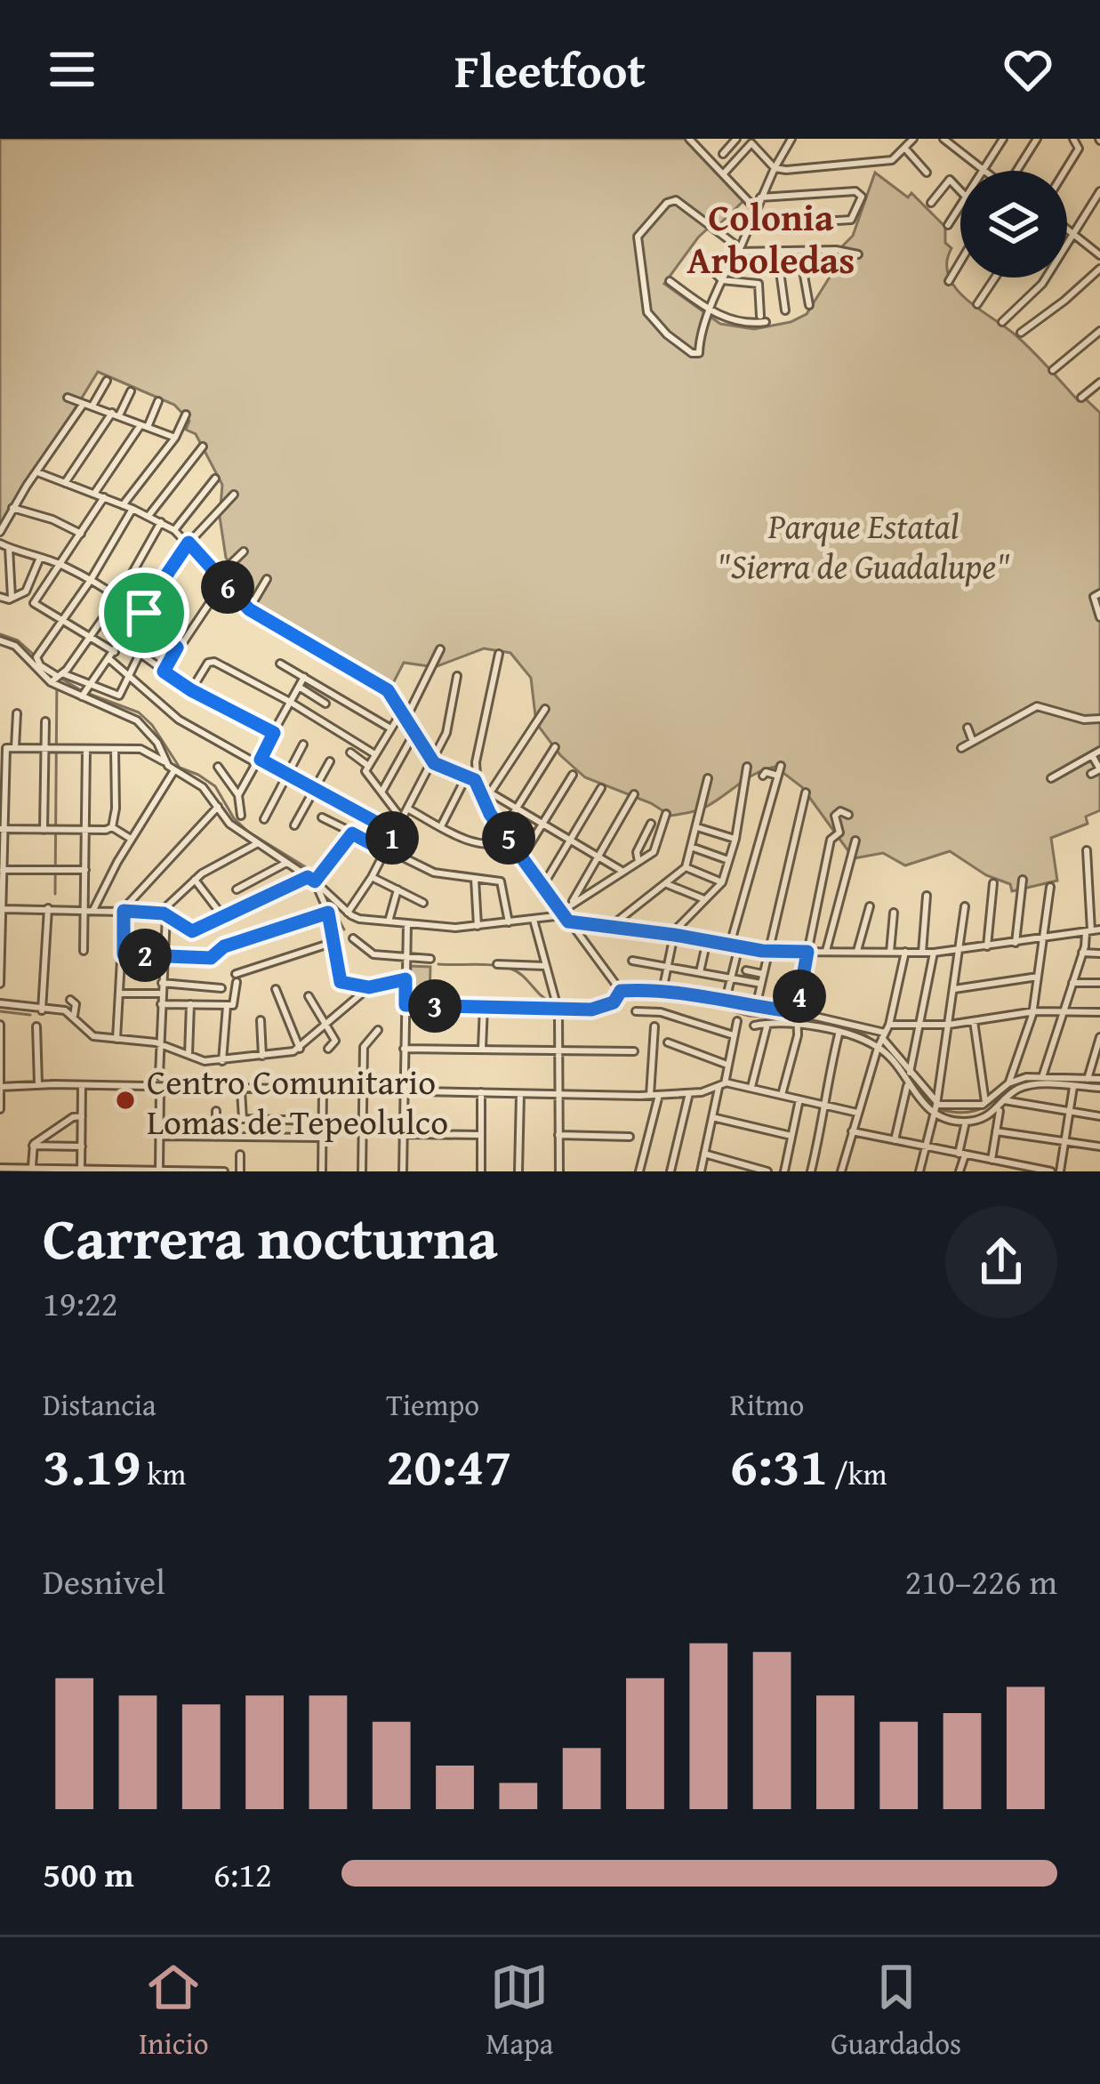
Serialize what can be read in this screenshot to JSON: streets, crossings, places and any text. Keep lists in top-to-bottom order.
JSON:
{
  "districts": ["Colonia Arboledas"],
  "parks": ["Parque Estatal \"Sierra de Guadalupe\""],
  "places": ["Centro Comunitario Lomas de Tepeolulco"],
  "page": {
    "header": "Fleetfoot",
    "pins": [
      "6",
      "1",
      "5",
      "2",
      "4",
      "3"
    ],
    "heading": ["Carrera nocturna", "19:22"],
    "stats": [
      ["Distancia", "3.19 km"],
      ["Tiempo", "20:47"],
      ["Ritmo", "6:31 /km"]
    ],
    "chart": ["Desnivel", "210–226 m"],
    "list": [
      {
        "name": "500 m",
        "note": "6:12"
      }
    ],
    "tabs": ["Inicio", "Mapa", "Guardados"]
  }
}
